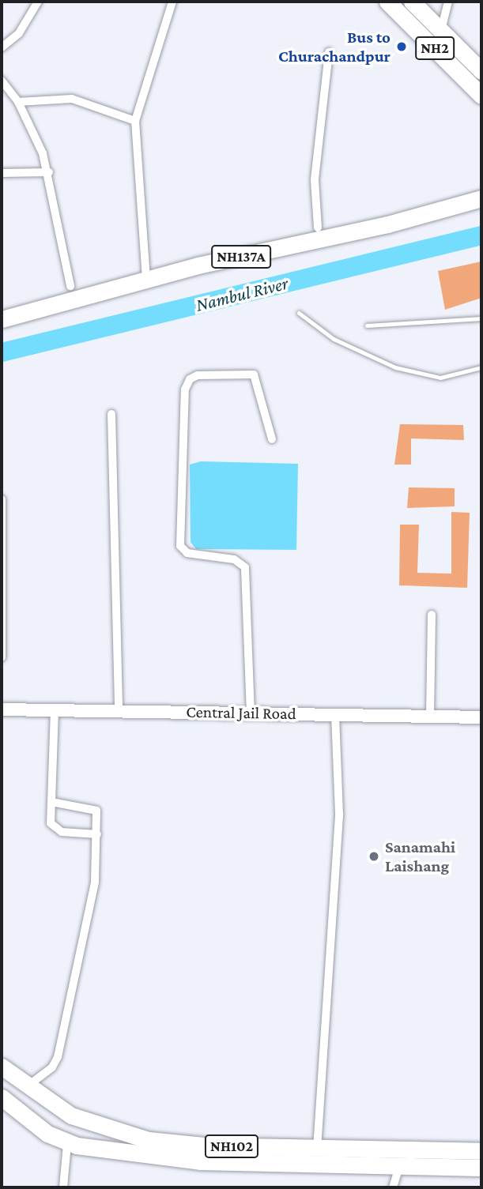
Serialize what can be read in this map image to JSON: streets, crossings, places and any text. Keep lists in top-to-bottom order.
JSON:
{
  "streets": {
    "highway": ["NH2", "NH137A", "NH102"],
    "street": ["Central Jail Road"]
  },
  "water": ["Nambul River"],
  "places": ["Bus to Churachandpur", "Sanamahi Laishang"]
}
